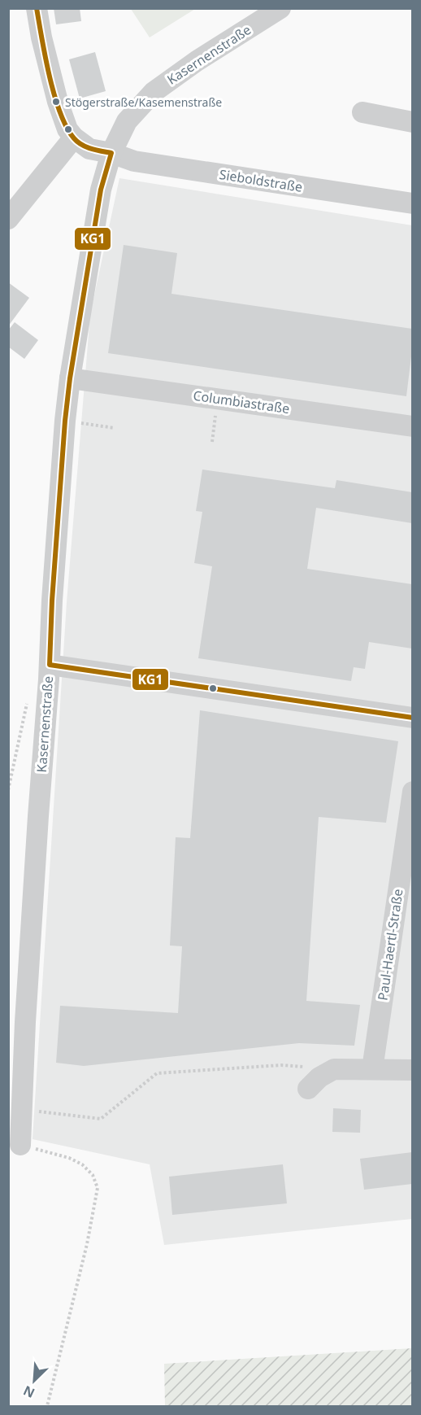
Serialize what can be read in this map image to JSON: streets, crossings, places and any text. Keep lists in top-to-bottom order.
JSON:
{
  "streets": {
    "street": [
      "Kasernenstraße",
      "Sieboldstraße",
      "Columbiastraße",
      "Paul-Haertl-Straße"
    ]
  },
  "crossings": [
    ["Kasernenstraße", "Sieboldstraße"],
    ["Kasernenstraße", "Columbiastraße"]
  ],
  "places": ["Stögerstraße/Kasemenstraße"],
  "lines": ["transit line KG1"],
  "north": "bottom left"
}
